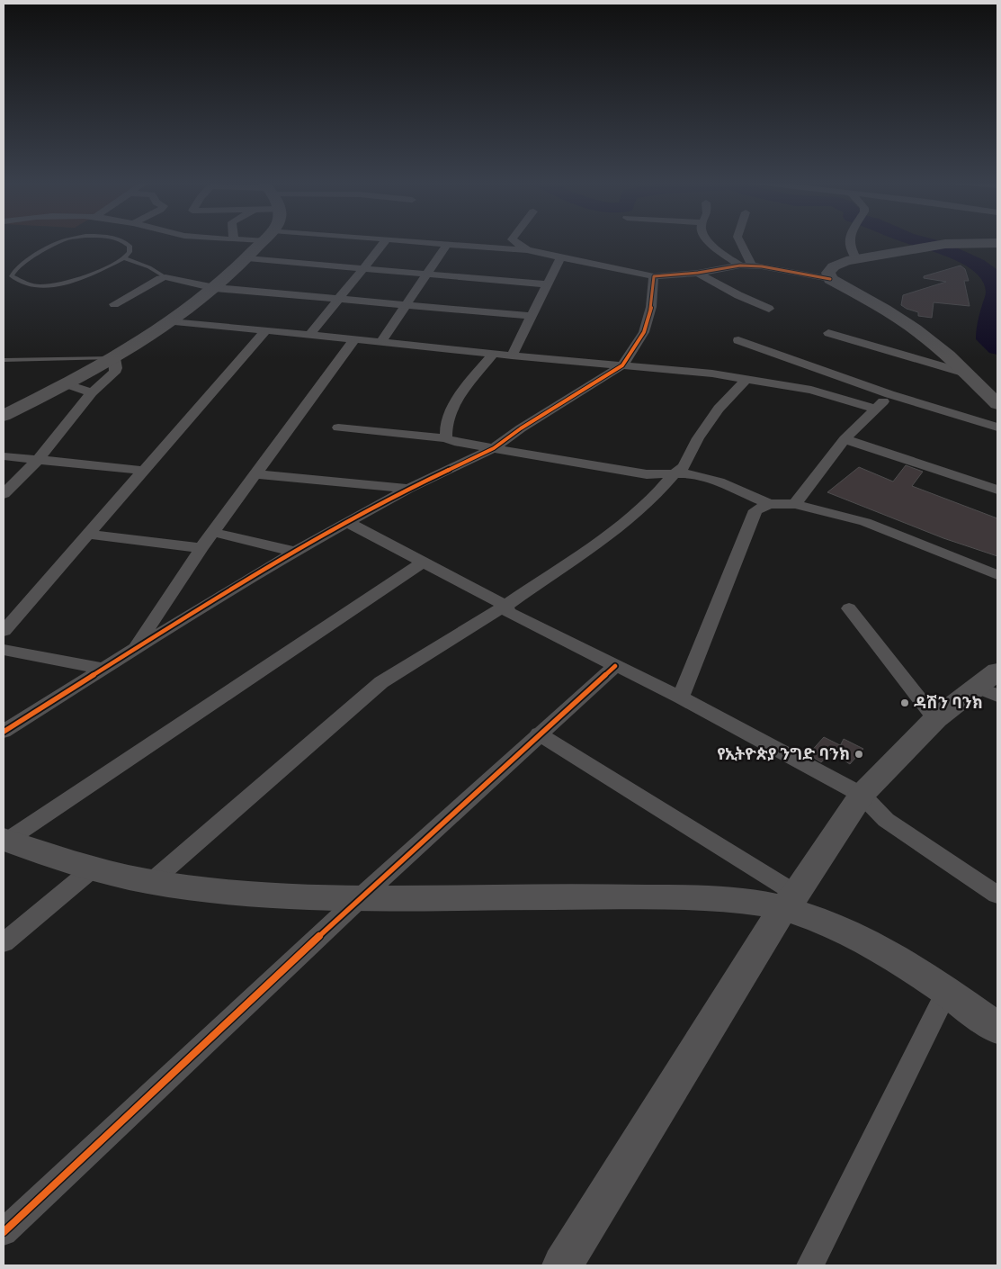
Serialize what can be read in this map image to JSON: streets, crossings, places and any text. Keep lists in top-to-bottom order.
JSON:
{
  "places": ["ዳሽን ባንክ", "የኢትዮጵያ ንግድ ባንክ"]
}
